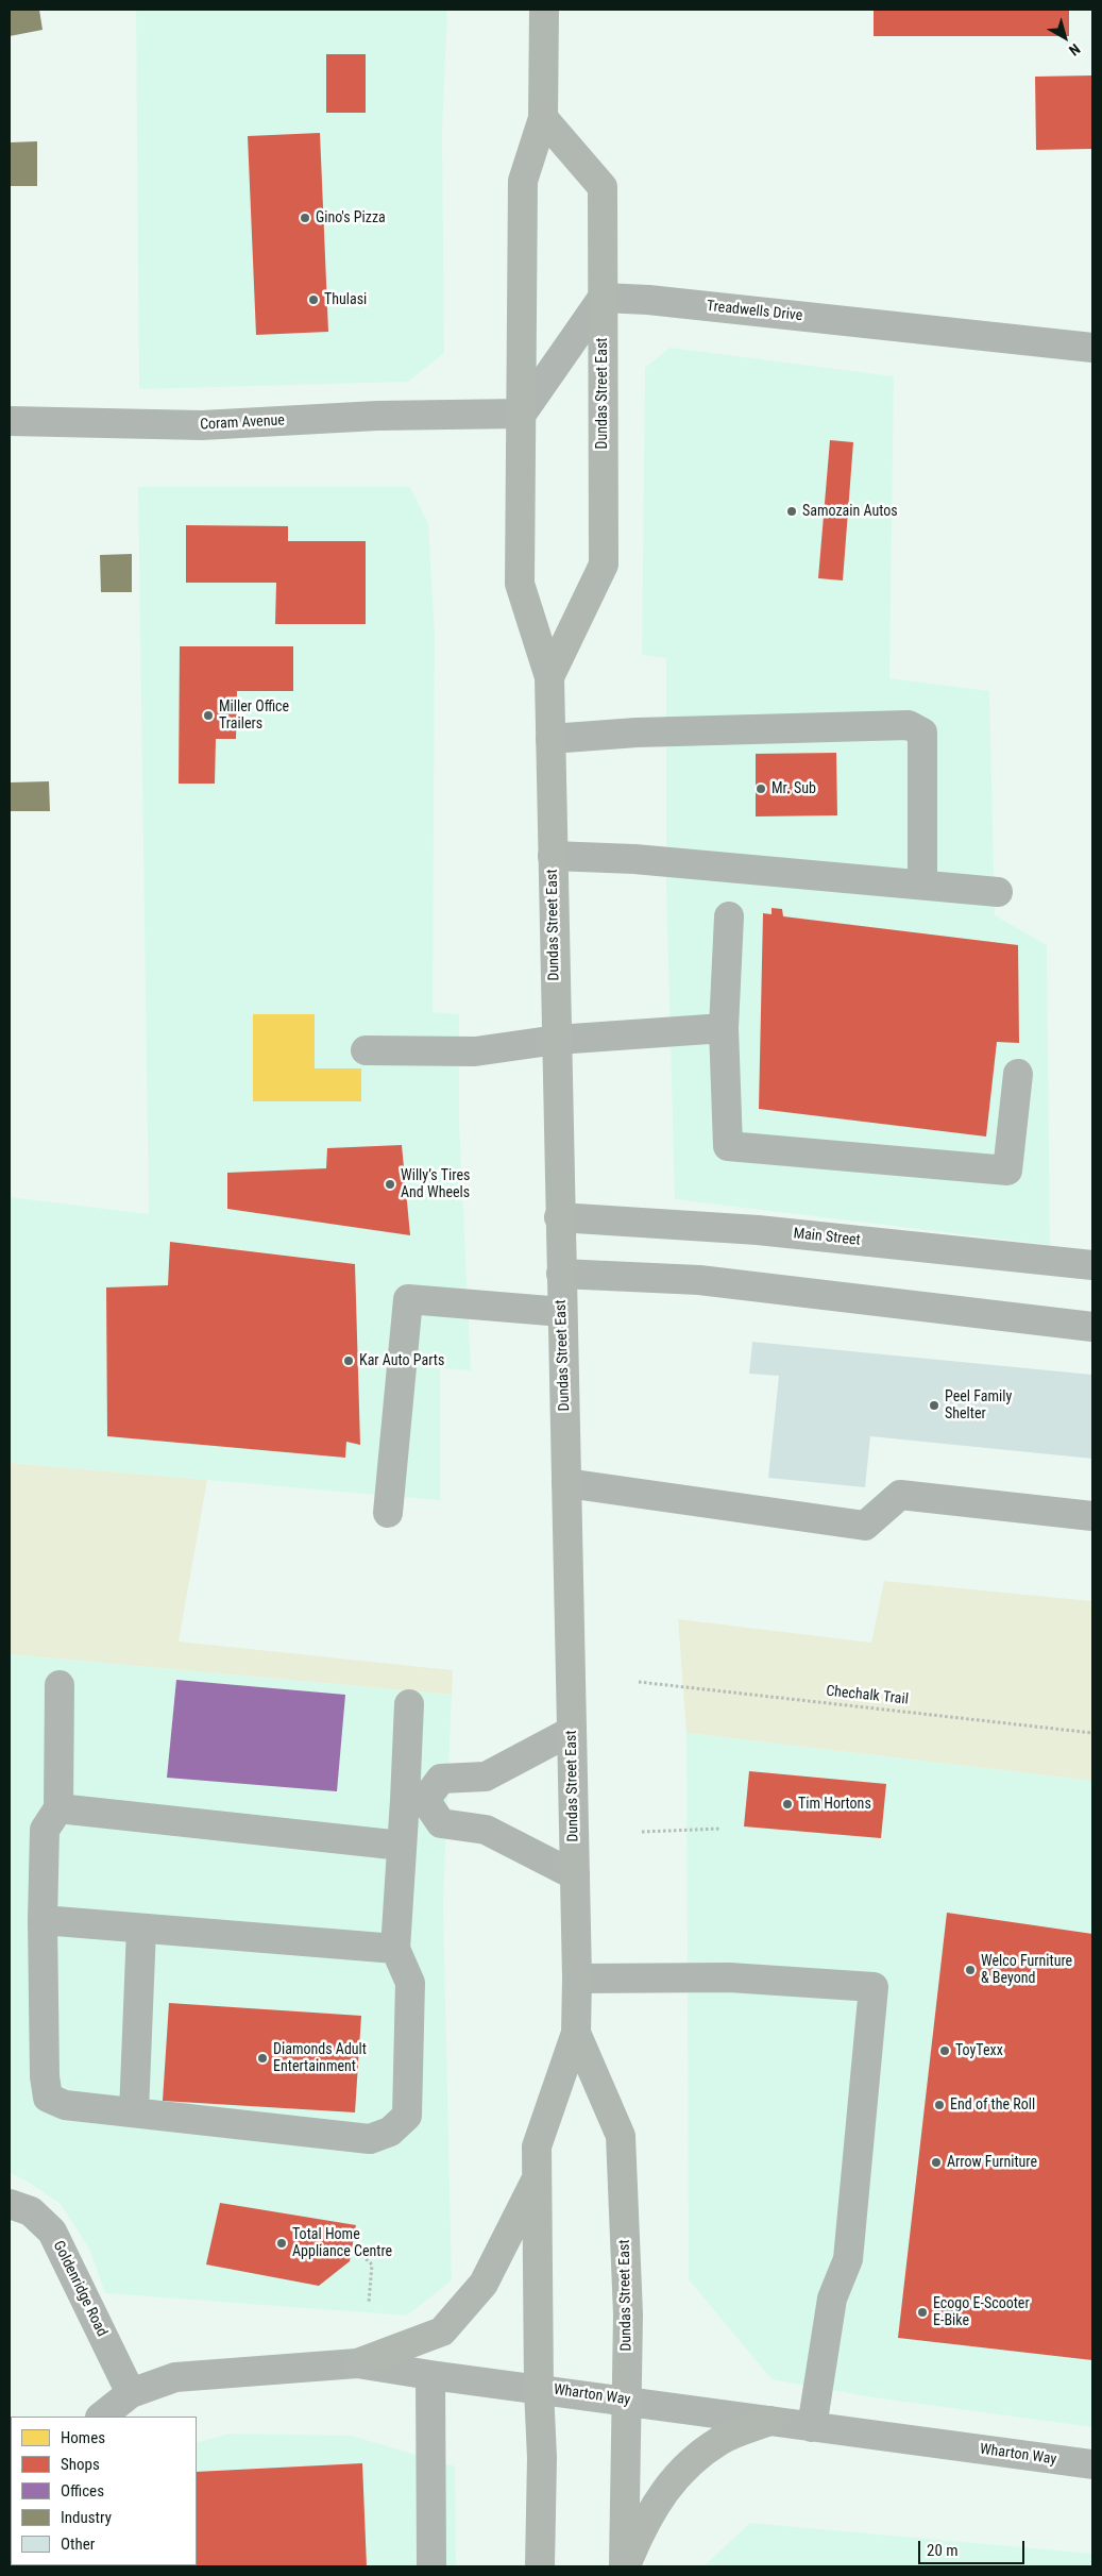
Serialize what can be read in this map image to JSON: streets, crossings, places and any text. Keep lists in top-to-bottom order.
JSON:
{
  "streets": {
    "main road": ["Dundas Street East"],
    "street": [
      "Treadwells Drive",
      "Coram Avenue",
      "Main Street",
      "Goldenridge Road",
      "Wharton Way"
    ],
    "path": ["Chechalk Trail"]
  },
  "crossings": [
    ["Treadwells Drive", "Dundas Street East"],
    ["Dundas Street East", "Coram Avenue"],
    ["Dundas Street East", "Main Street"],
    ["Dundas Street East", "Wharton Way"],
    ["Goldenridge Road", "Wharton Way"]
  ],
  "places": [
    "Gino's Pizza",
    "Thulasi",
    "Samozain Autos",
    "Miller Office Trailers",
    "Mr. Sub",
    "Willy’s Tires And Wheels",
    "Kar Auto Parts",
    "Peel Family Shelter",
    "Tim Hortons",
    "Welco Furniture & Beyond",
    "ToyTexx",
    "Diamonds Adult Entertainment",
    "End of the Roll",
    "Arrow Furniture",
    "Total Home Appliance Centre",
    "Ecogo E-Scooter E-Bike"
  ],
  "legend": [
    "Homes",
    "Shops",
    "Offices",
    "Industry",
    "Other"
  ],
  "scale_bar": "20 m",
  "north": "bottom right"
}
